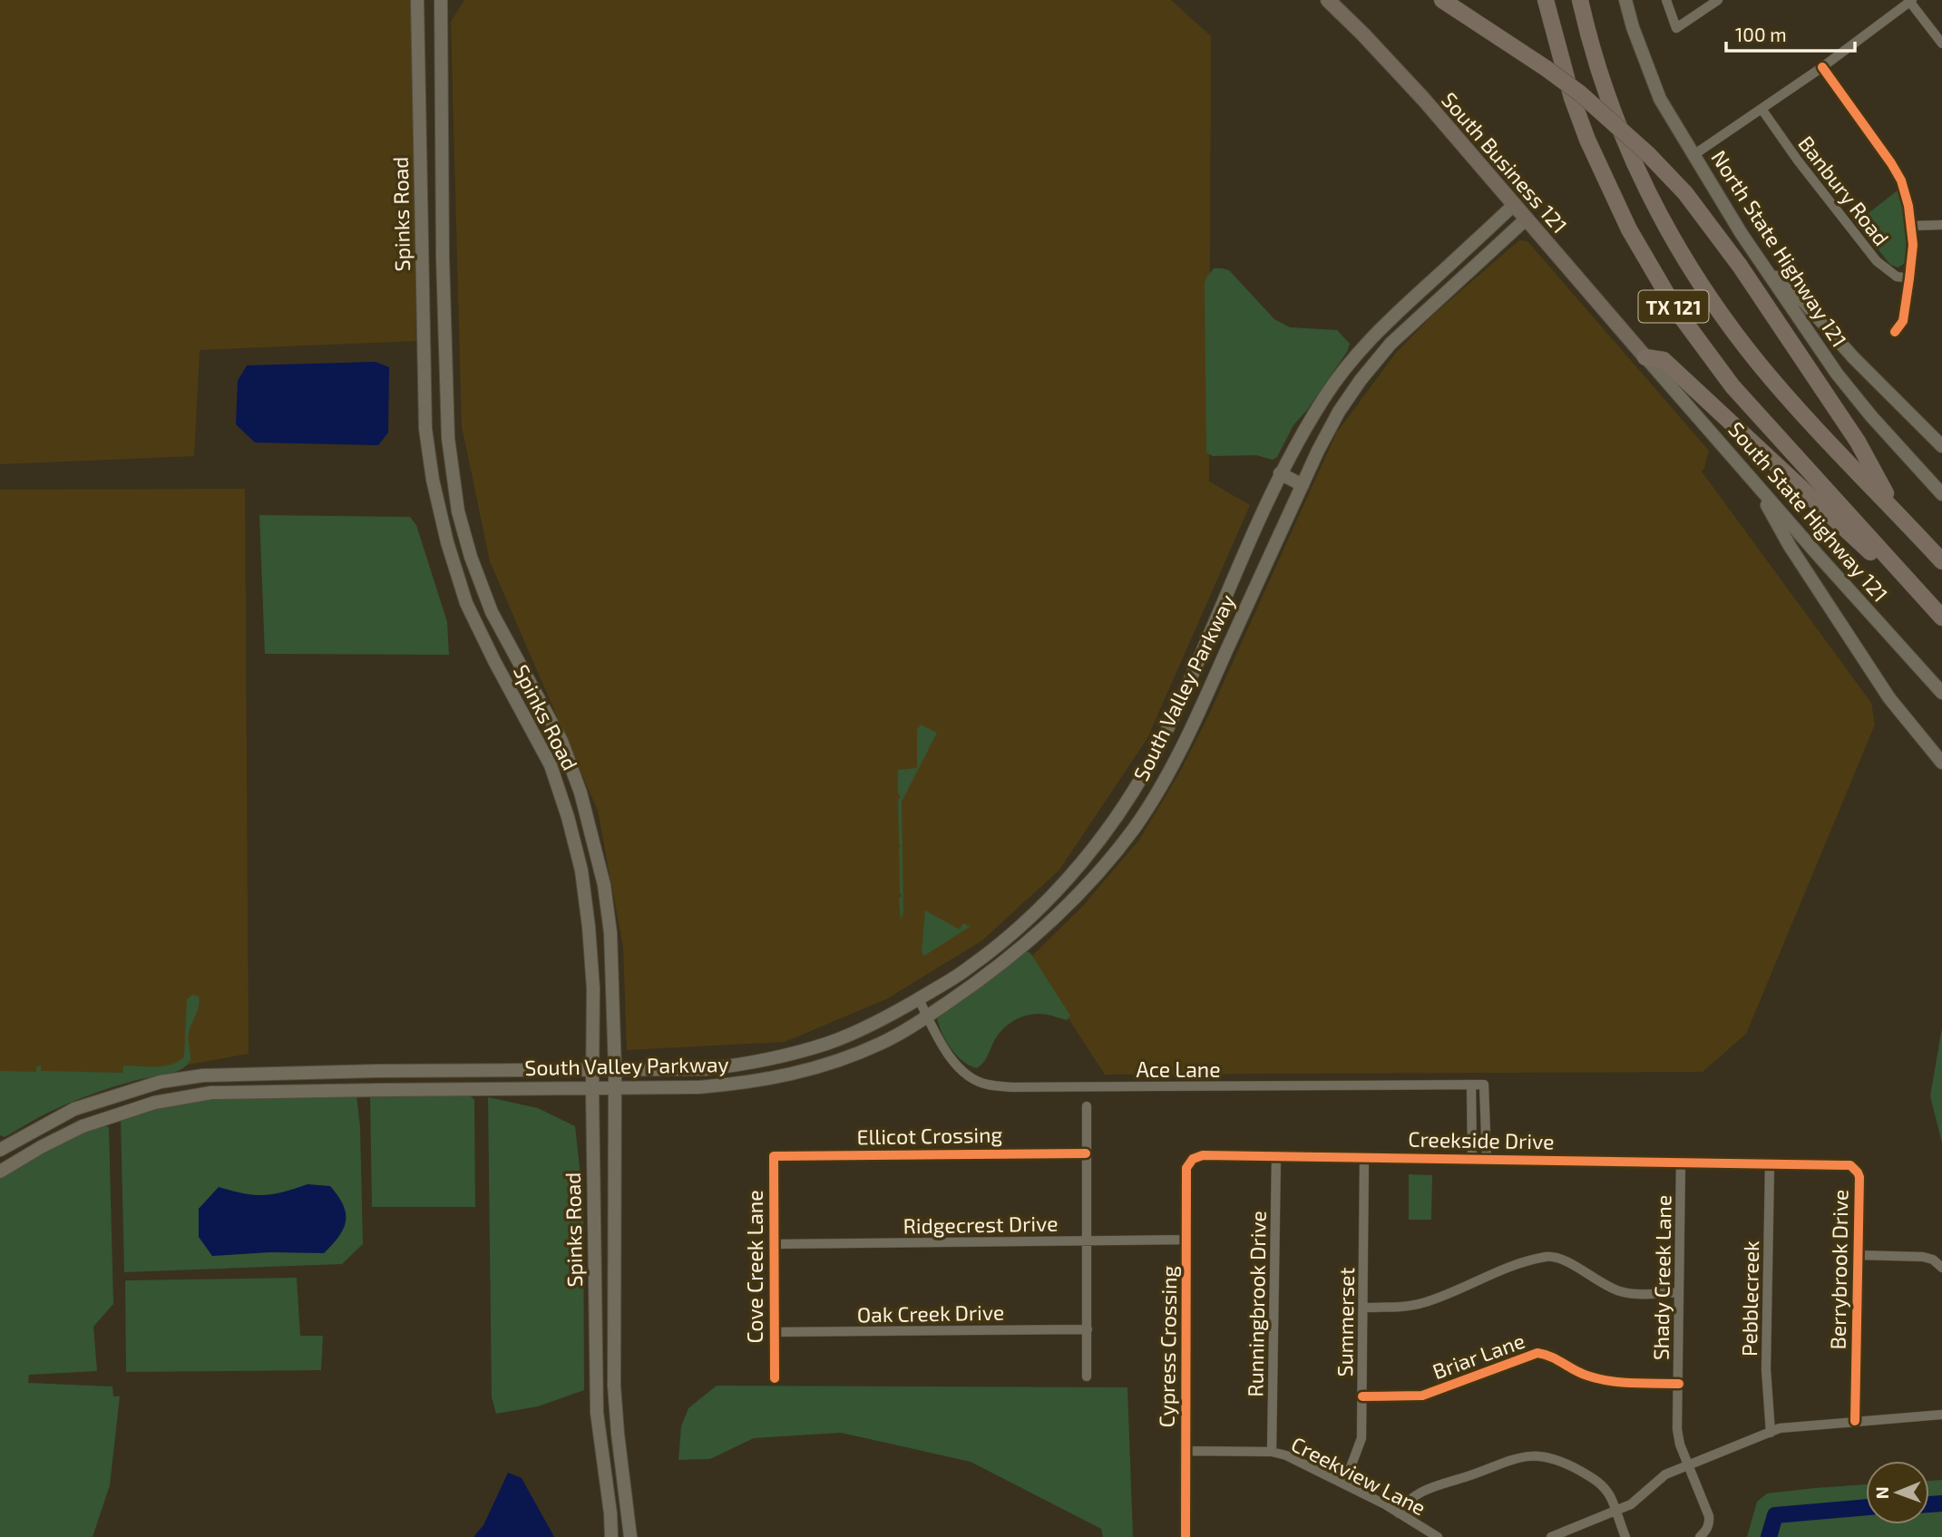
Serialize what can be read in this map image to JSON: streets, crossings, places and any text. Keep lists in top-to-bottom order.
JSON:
{
  "streets": {
    "highway": ["TX 121"],
    "main road": [
      "South Business 121",
      "Spinks Road",
      "North State Highway 121",
      "South State Highway 121",
      "South Valley Parkway"
    ],
    "street": [
      "Banbury Road",
      "Ace Lane",
      "Ellicot Crossing",
      "Creekside Drive",
      "Ridgecrest Drive",
      "Cove Creek Lane",
      "Berrybrook Drive",
      "Shady Creek Lane",
      "Pebblecreek",
      "Runningbrook Drive",
      "Oak Creek Drive",
      "Summerset",
      "Cypress Crossing",
      "Briar Lane",
      "Creekview Lane"
    ]
  },
  "crossings": [
    ["South Business 121", "South State Highway 121"],
    ["South Business 121", "South Valley Parkway"],
    ["Spinks Road", "South Valley Parkway"],
    ["South Valley Parkway", "Ace Lane"],
    ["Ace Lane", "Creekside Drive"],
    ["Ellicot Crossing", "Cove Creek Lane"],
    ["Creekside Drive", "Berrybrook Drive"],
    ["Creekside Drive", "Shady Creek Lane"],
    ["Creekside Drive", "Pebblecreek"],
    ["Creekside Drive", "Runningbrook Drive"],
    ["Creekside Drive", "Summerset"],
    ["Creekside Drive", "Cypress Crossing"],
    ["Ridgecrest Drive", "Cove Creek Lane"],
    ["Ridgecrest Drive", "Cypress Crossing"],
    ["Cove Creek Lane", "Oak Creek Drive"],
    ["Berrybrook Drive", "Pebblecreek"],
    ["Shady Creek Lane", "Briar Lane"],
    ["Runningbrook Drive", "Creekview Lane"],
    ["Summerset", "Briar Lane"],
    ["Summerset", "Creekview Lane"],
    ["Cypress Crossing", "Creekview Lane"]
  ],
  "scale_bar": "100 m",
  "north": "left"
}
